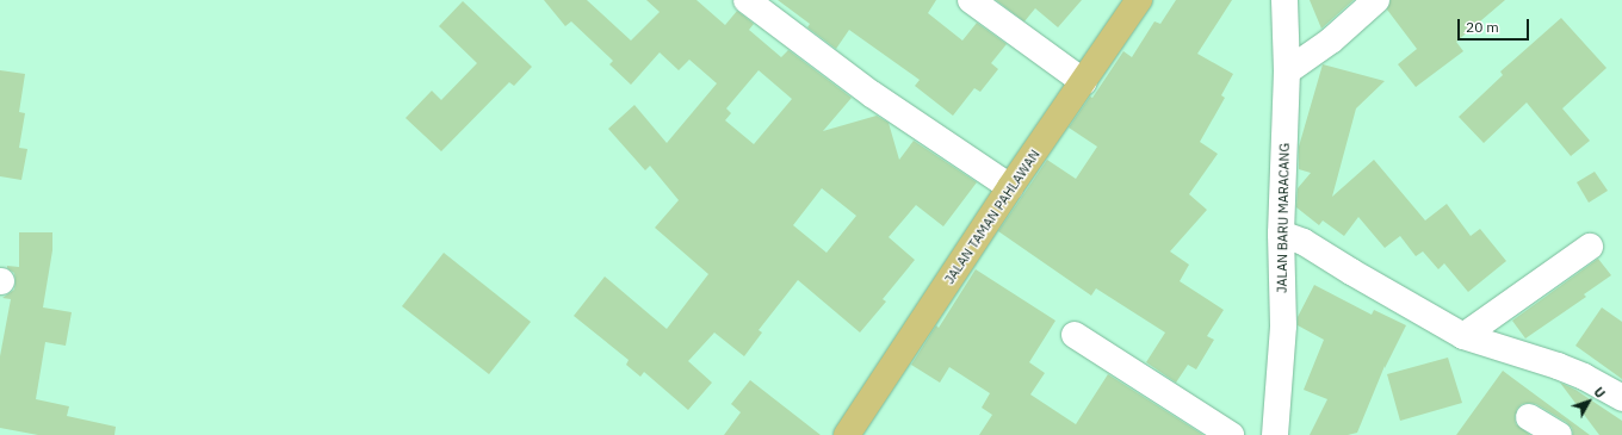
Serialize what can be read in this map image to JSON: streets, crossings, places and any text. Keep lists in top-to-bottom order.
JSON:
{
  "streets": {
    "main road": ["JALAN TAMAN PAHLAWAN"],
    "street": ["JALAN BARU MARACANG"]
  },
  "scale_bar": "20 m",
  "north": "top right"
}
